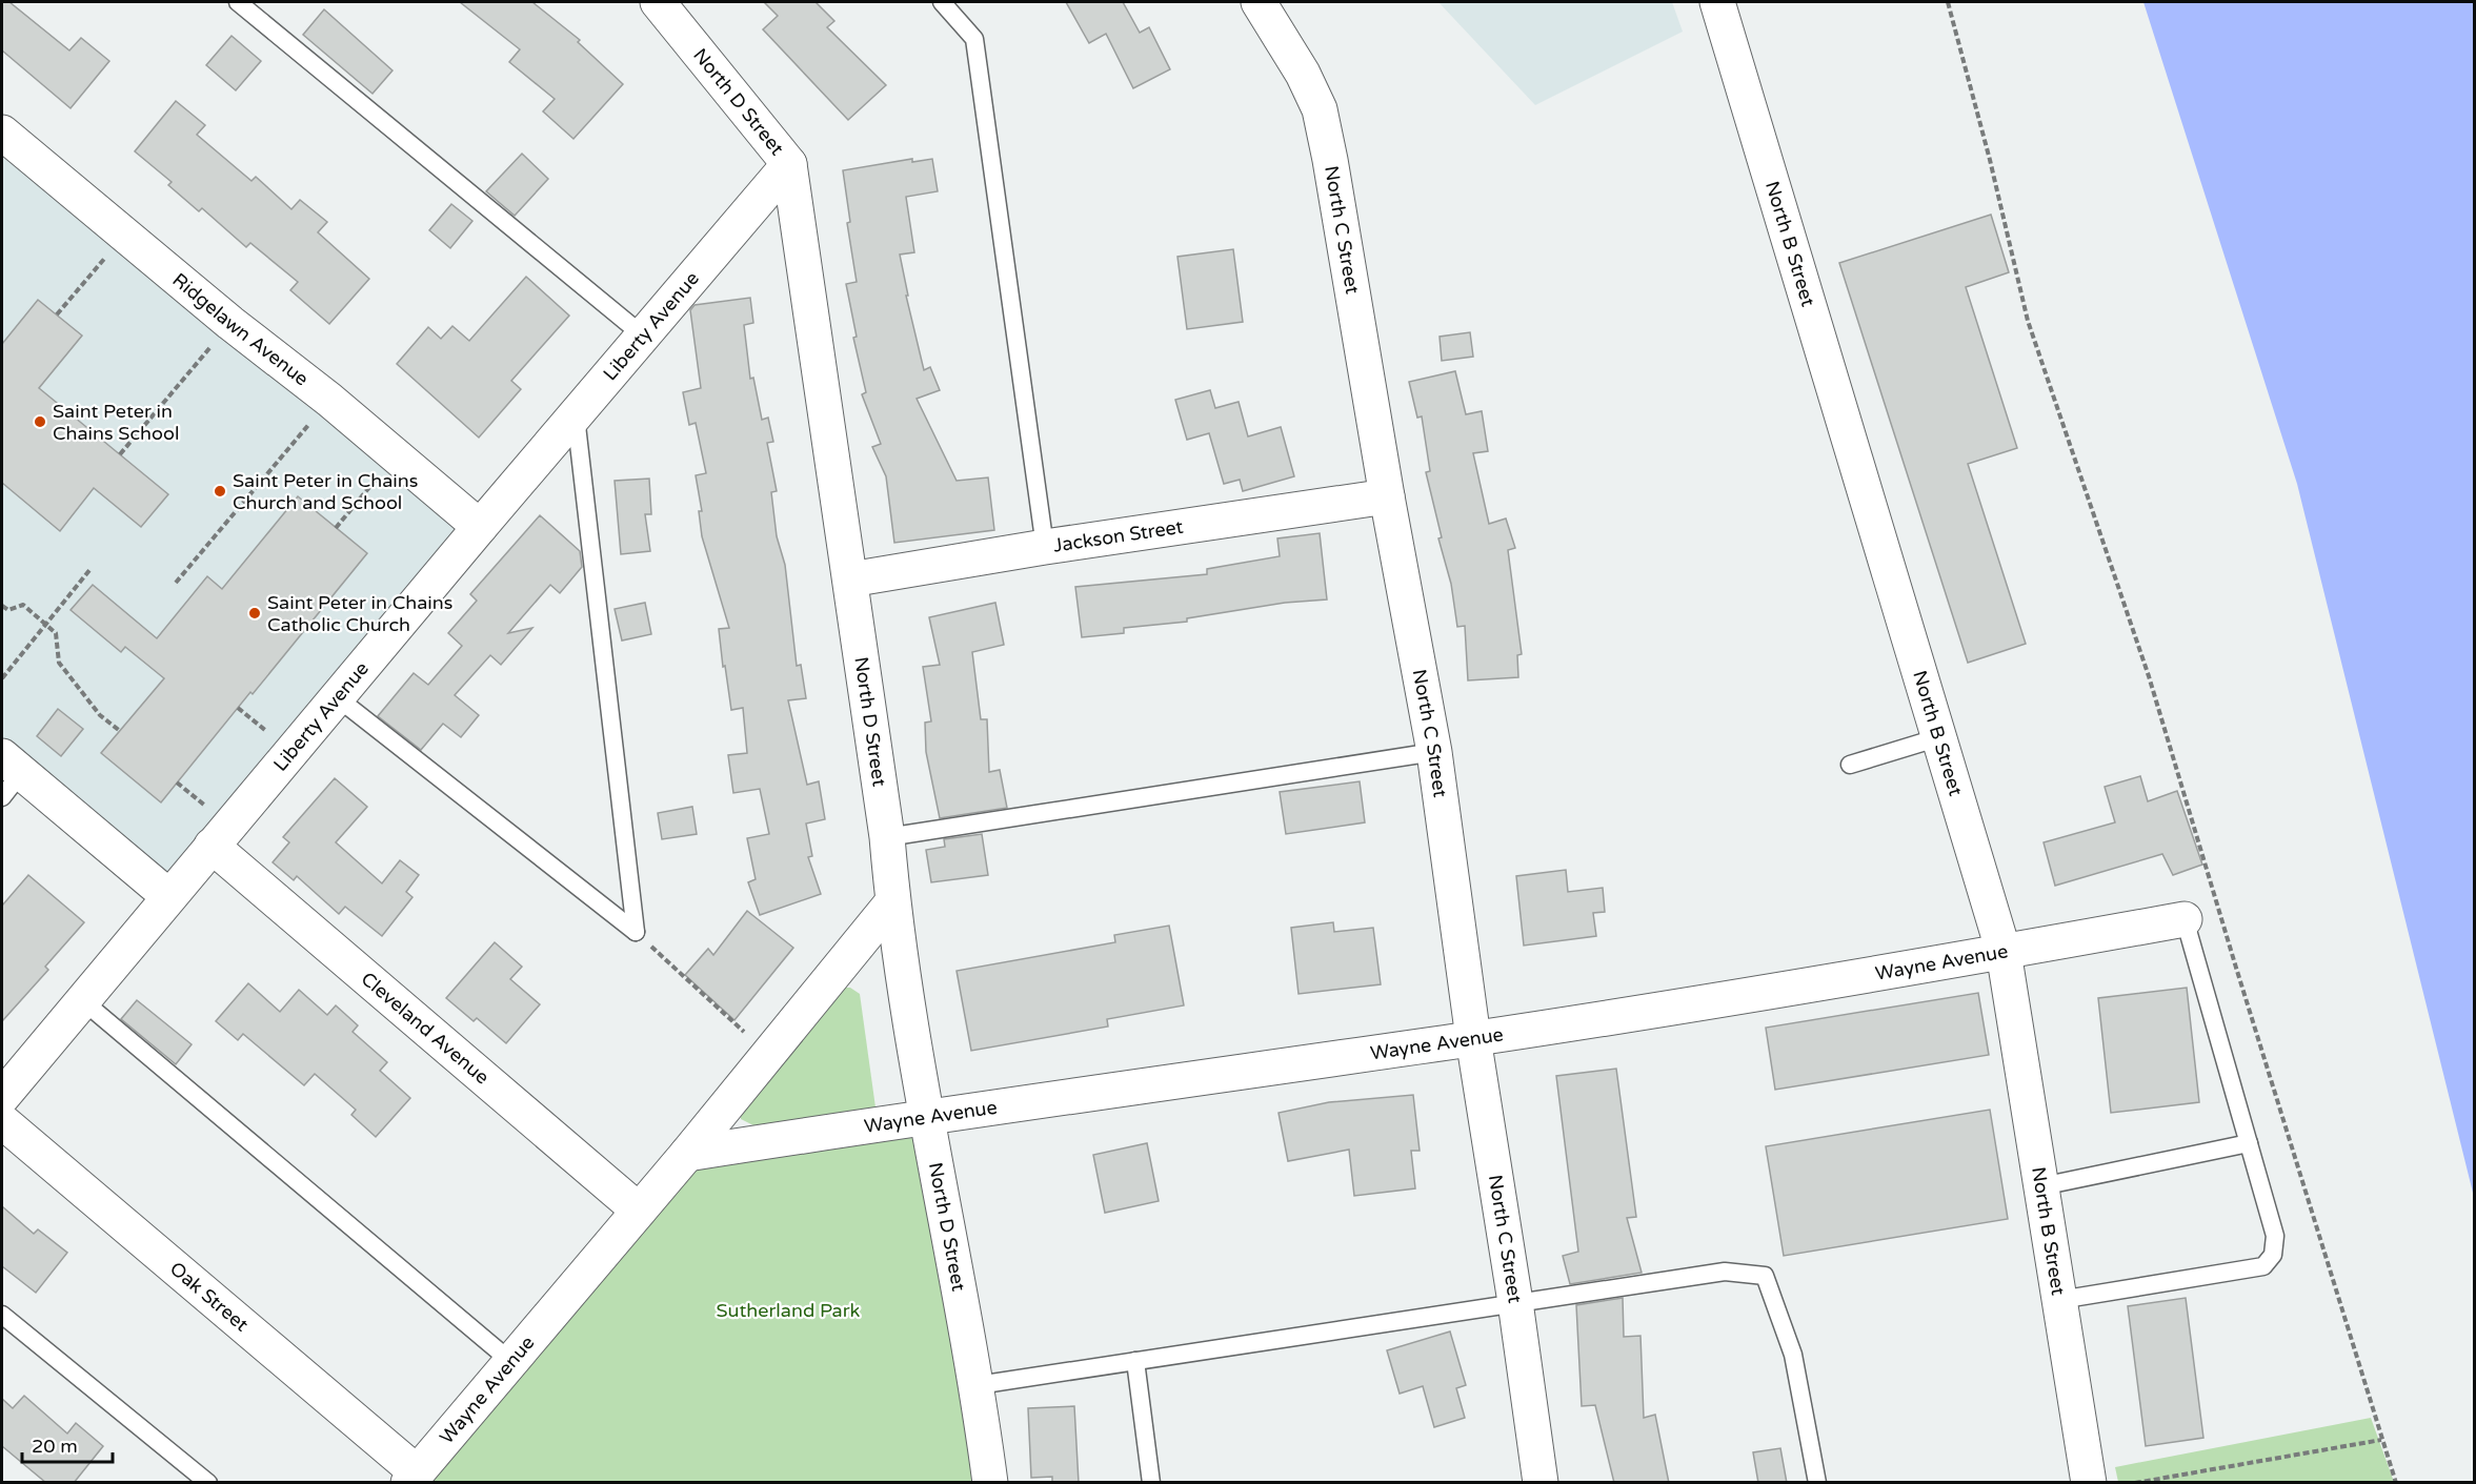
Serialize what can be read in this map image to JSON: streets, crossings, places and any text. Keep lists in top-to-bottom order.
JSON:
{
  "streets": {
    "street": [
      "North D Street",
      "North C Street",
      "North B Street",
      "Liberty Avenue",
      "Ridgelawn Avenue",
      "Jackson Street",
      "Wayne Avenue",
      "Cleveland Avenue",
      "Oak Street"
    ]
  },
  "crossings": [
    ["North D Street", "Liberty Avenue"],
    ["North D Street", "Jackson Street"],
    ["North D Street", "Wayne Avenue"],
    ["North C Street", "Jackson Street"],
    ["North C Street", "Wayne Avenue"],
    ["North B Street", "Wayne Avenue"],
    ["Liberty Avenue", "Ridgelawn Avenue"],
    ["Liberty Avenue", "Cleveland Avenue"],
    ["Wayne Avenue", "Cleveland Avenue"],
    ["Wayne Avenue", "Oak Street"]
  ],
  "parks": ["Sutherland Park"],
  "places": ["Saint Peter in Chains School", "Saint Peter in Chains Church and School", "Saint Peter in Chains Catholic Church"],
  "scale_bar": "20 m"
}
